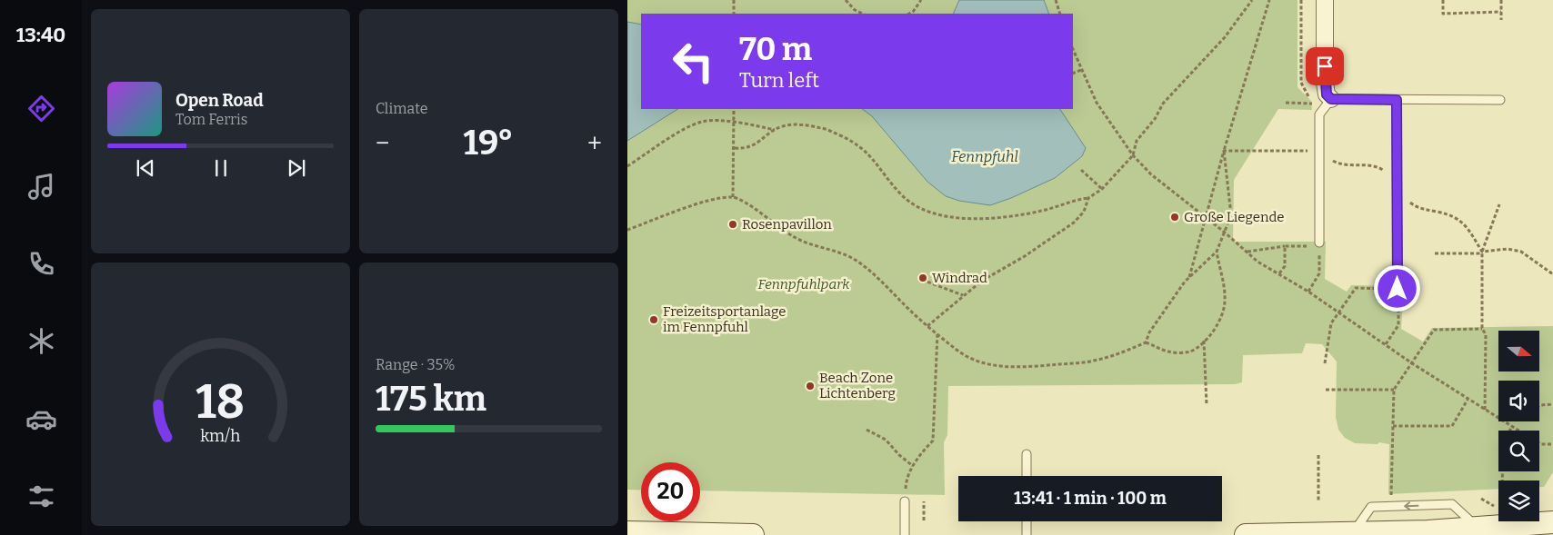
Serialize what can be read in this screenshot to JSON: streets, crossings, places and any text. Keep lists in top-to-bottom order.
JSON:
{
  "water": ["Fennpfuhl"],
  "parks": ["Fennpfuhlpark"],
  "places": [
    "Große Liegende",
    "Rosenpavillon",
    "Windrad",
    "Freizeitsportanlage im Fennpfuhl",
    "Beach Zone Lichtenberg"
  ],
  "north": "right",
  "page": {
    "tabs": "13:40",
    "tile": [
      "Climate",
      ["Range · 35%", "175 km"]
    ],
    "turn": ["70 m", "Turn left"],
    "song": ["Open Road", "Tom Ferris"],
    "heat": ["−", "19°", "+"],
    "limit": "20",
    "trip": "13:41 · 1 min · 100 m",
    "gauge": ["18", "km/h"]
  }
}
